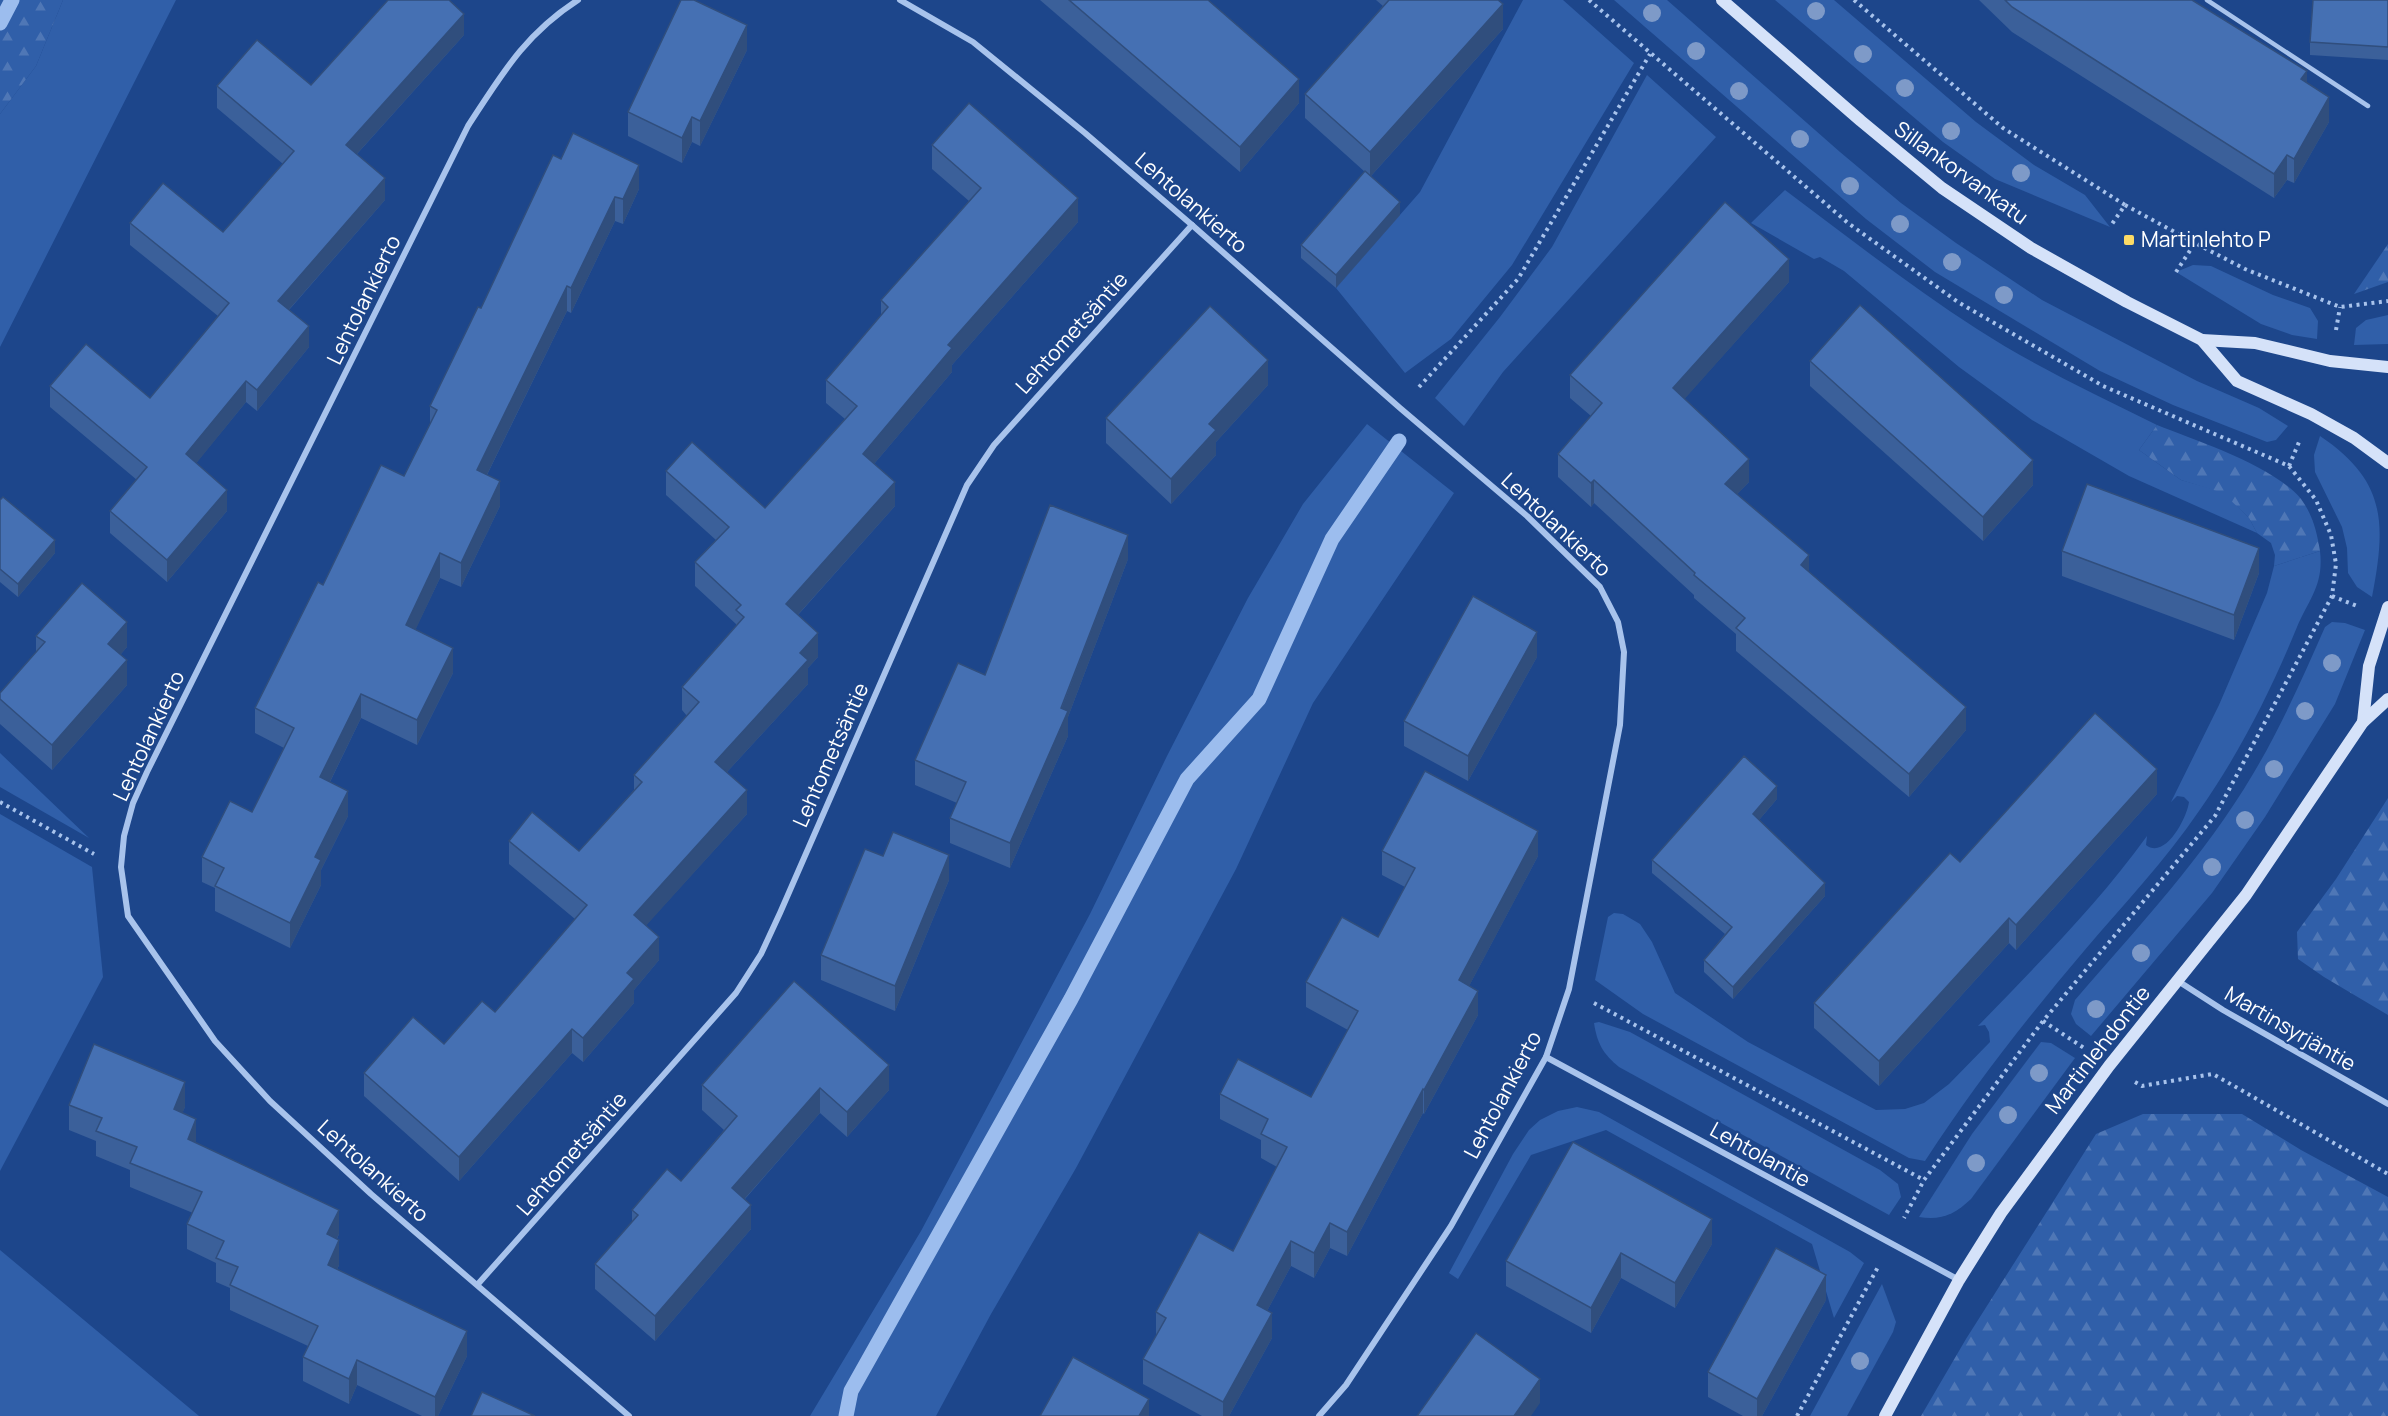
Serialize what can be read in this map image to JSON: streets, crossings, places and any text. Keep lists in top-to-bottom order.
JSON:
{
  "streets": {
    "street": [
      "Sillankorvankatu",
      "Lehtolankierto",
      "Lehtometsäntie",
      "Martinsyrjäntie",
      "Martinlehdontie",
      "Lehtolantie"
    ]
  },
  "crossings": [
    ["Lehtolankierto", "Lehtometsäntie"],
    ["Lehtolankierto", "Lehtolantie"],
    ["Martinsyrjäntie", "Martinlehdontie"],
    ["Martinlehdontie", "Lehtolantie"]
  ],
  "places": {
    "transit": ["Martinlehto P"]
  }
}
